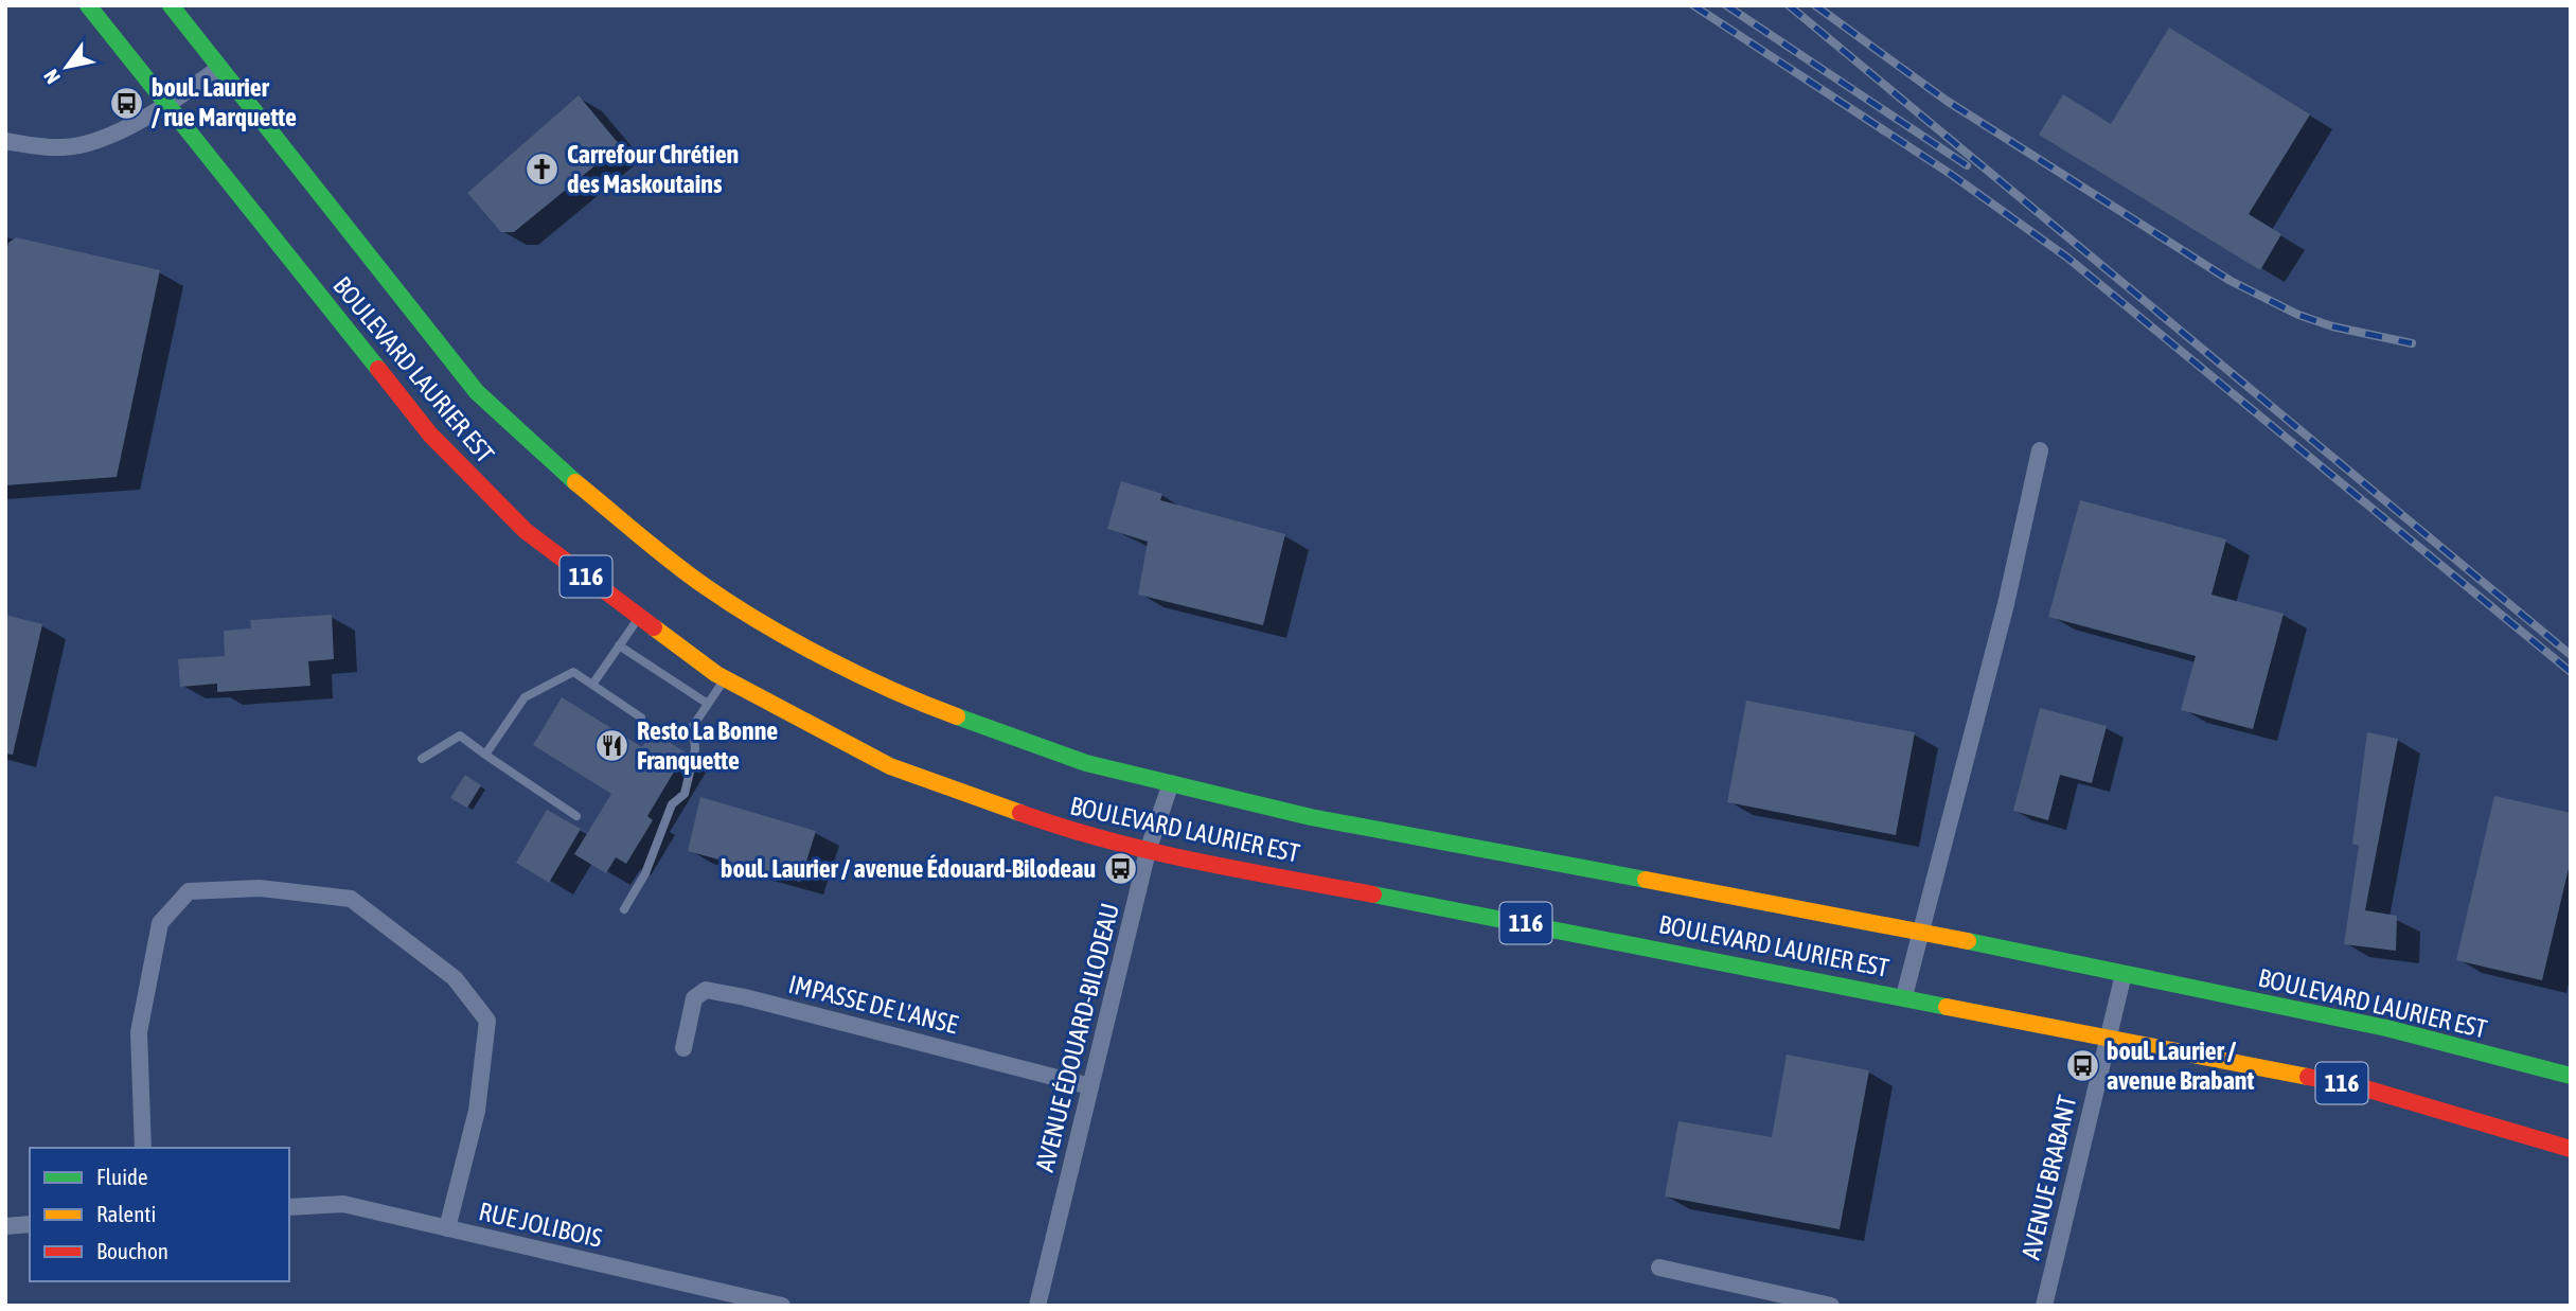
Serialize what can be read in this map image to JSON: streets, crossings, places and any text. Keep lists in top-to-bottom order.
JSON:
{
  "streets": {
    "main road": ["BOULEVARD LAURIER EST", "116"],
    "street": [
      "IMPASSE DE L'ANSE",
      "AVENUE ÉDOUARD-BILODEAU",
      "AVENUE BRABANT",
      "RUE JOLIBOIS"
    ]
  },
  "crossings": [
    ["BOULEVARD LAURIER EST", "AVENUE ÉDOUARD-BILODEAU"],
    ["BOULEVARD LAURIER EST", "AVENUE BRABANT"],
    ["IMPASSE DE L'ANSE", "AVENUE ÉDOUARD-BILODEAU"]
  ],
  "places": {
    "bus stop": ["boul. Laurier / rue Marquette", "boul. Laurier / avenue Édouard-Bilodeau", "boul. Laurier / avenue Brabant"],
    "church": ["Carrefour Chrétien des Maskoutains"],
    "restaurant": ["Resto La Bonne Franquette"]
  },
  "legend": ["Fluide", "Ralenti", "Bouchon"],
  "north": "bottom left"
}
